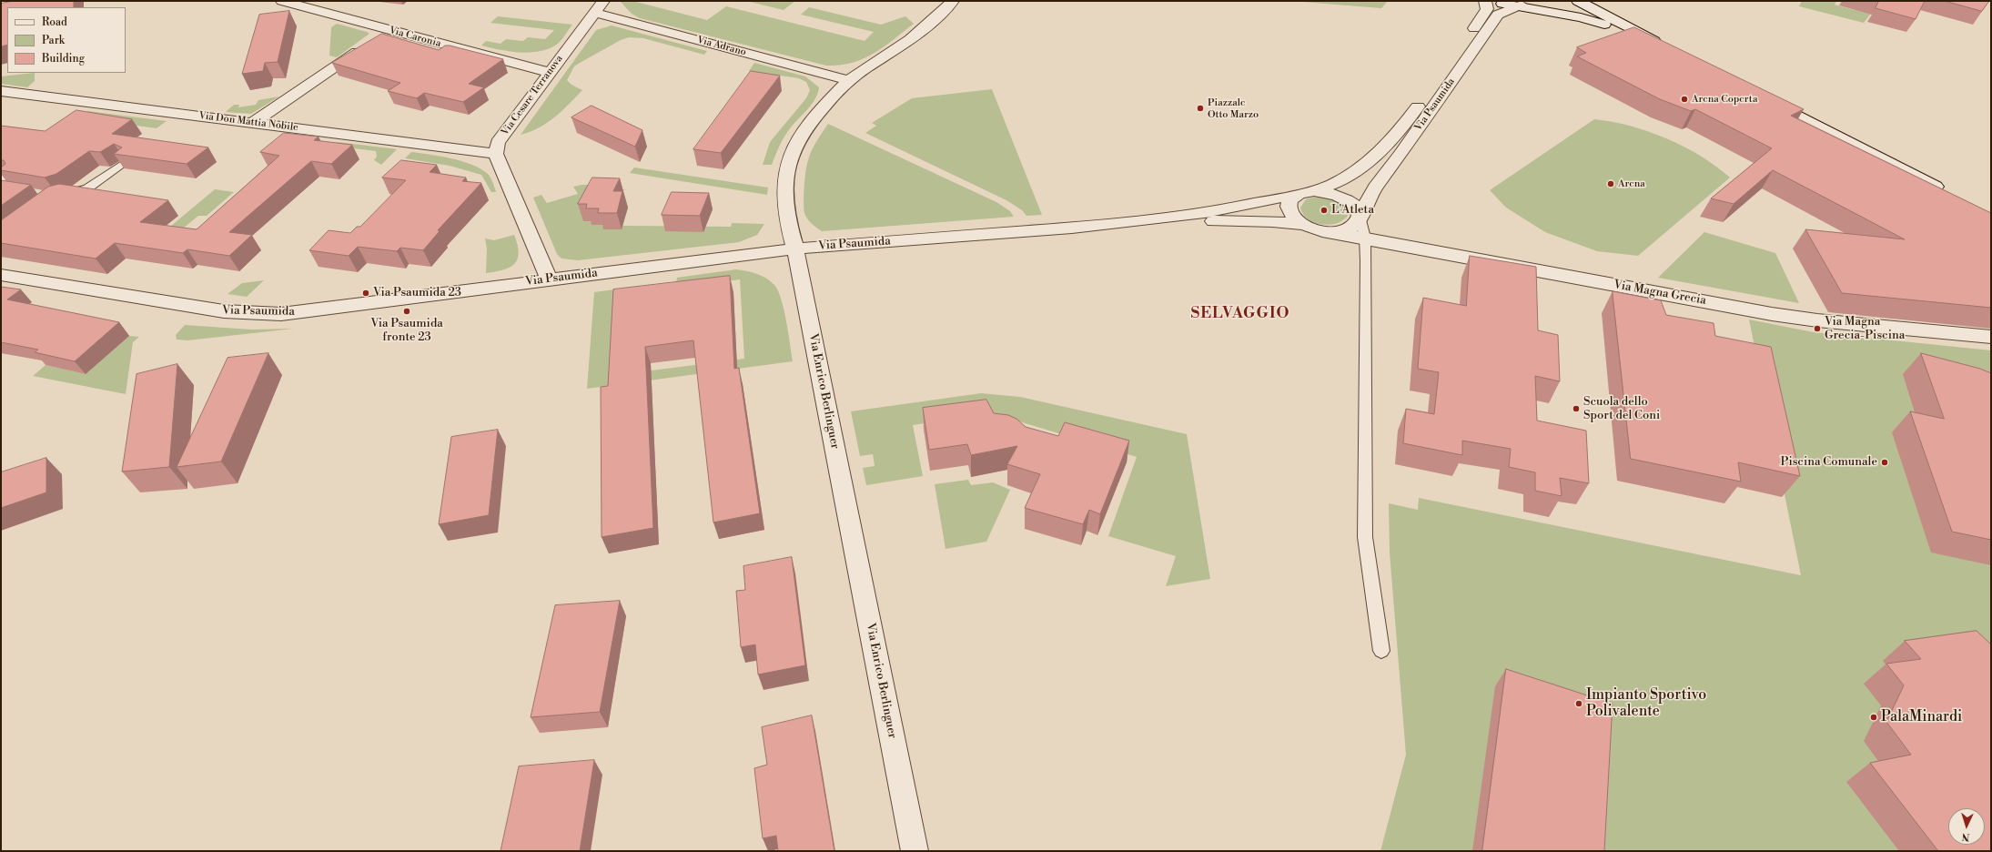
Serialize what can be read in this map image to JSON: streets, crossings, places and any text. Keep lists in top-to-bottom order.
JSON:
{
  "streets": {
    "street": [
      "Via Caronia",
      "Via Adrano",
      "Via Cesare Terranova",
      "Via Psaumida",
      "Via Don Mattia Nobile",
      "Via Magna Grecia",
      "Via Enrico Berlinguer"
    ]
  },
  "crossings": [
    ["Via Caronia", "Via Cesare Terranova"],
    ["Via Adrano", "Via Cesare Terranova"],
    ["Via Adrano", "Via Enrico Berlinguer"],
    ["Via Cesare Terranova", "Via Don Mattia Nobile"],
    ["Via Psaumida", "Via Magna Grecia"],
    ["Via Psaumida", "Via Enrico Berlinguer"]
  ],
  "districts": ["SELVAGGIO"],
  "places": [
    "Arena Coperta",
    "Piazzale Otto Marzo",
    "Arena",
    "L'Atleta",
    "Via Psaumida 23",
    "Via Psaumida fronte 23",
    "Via Magna Grecia-Piscina",
    "Scuola dello Sport del Coni",
    "Piscina Comunale",
    "Impianto Sportivo Polivalente",
    "PalaMinardi"
  ],
  "legend": ["Road", "Park", "Building"],
  "north": "bottom"
}
